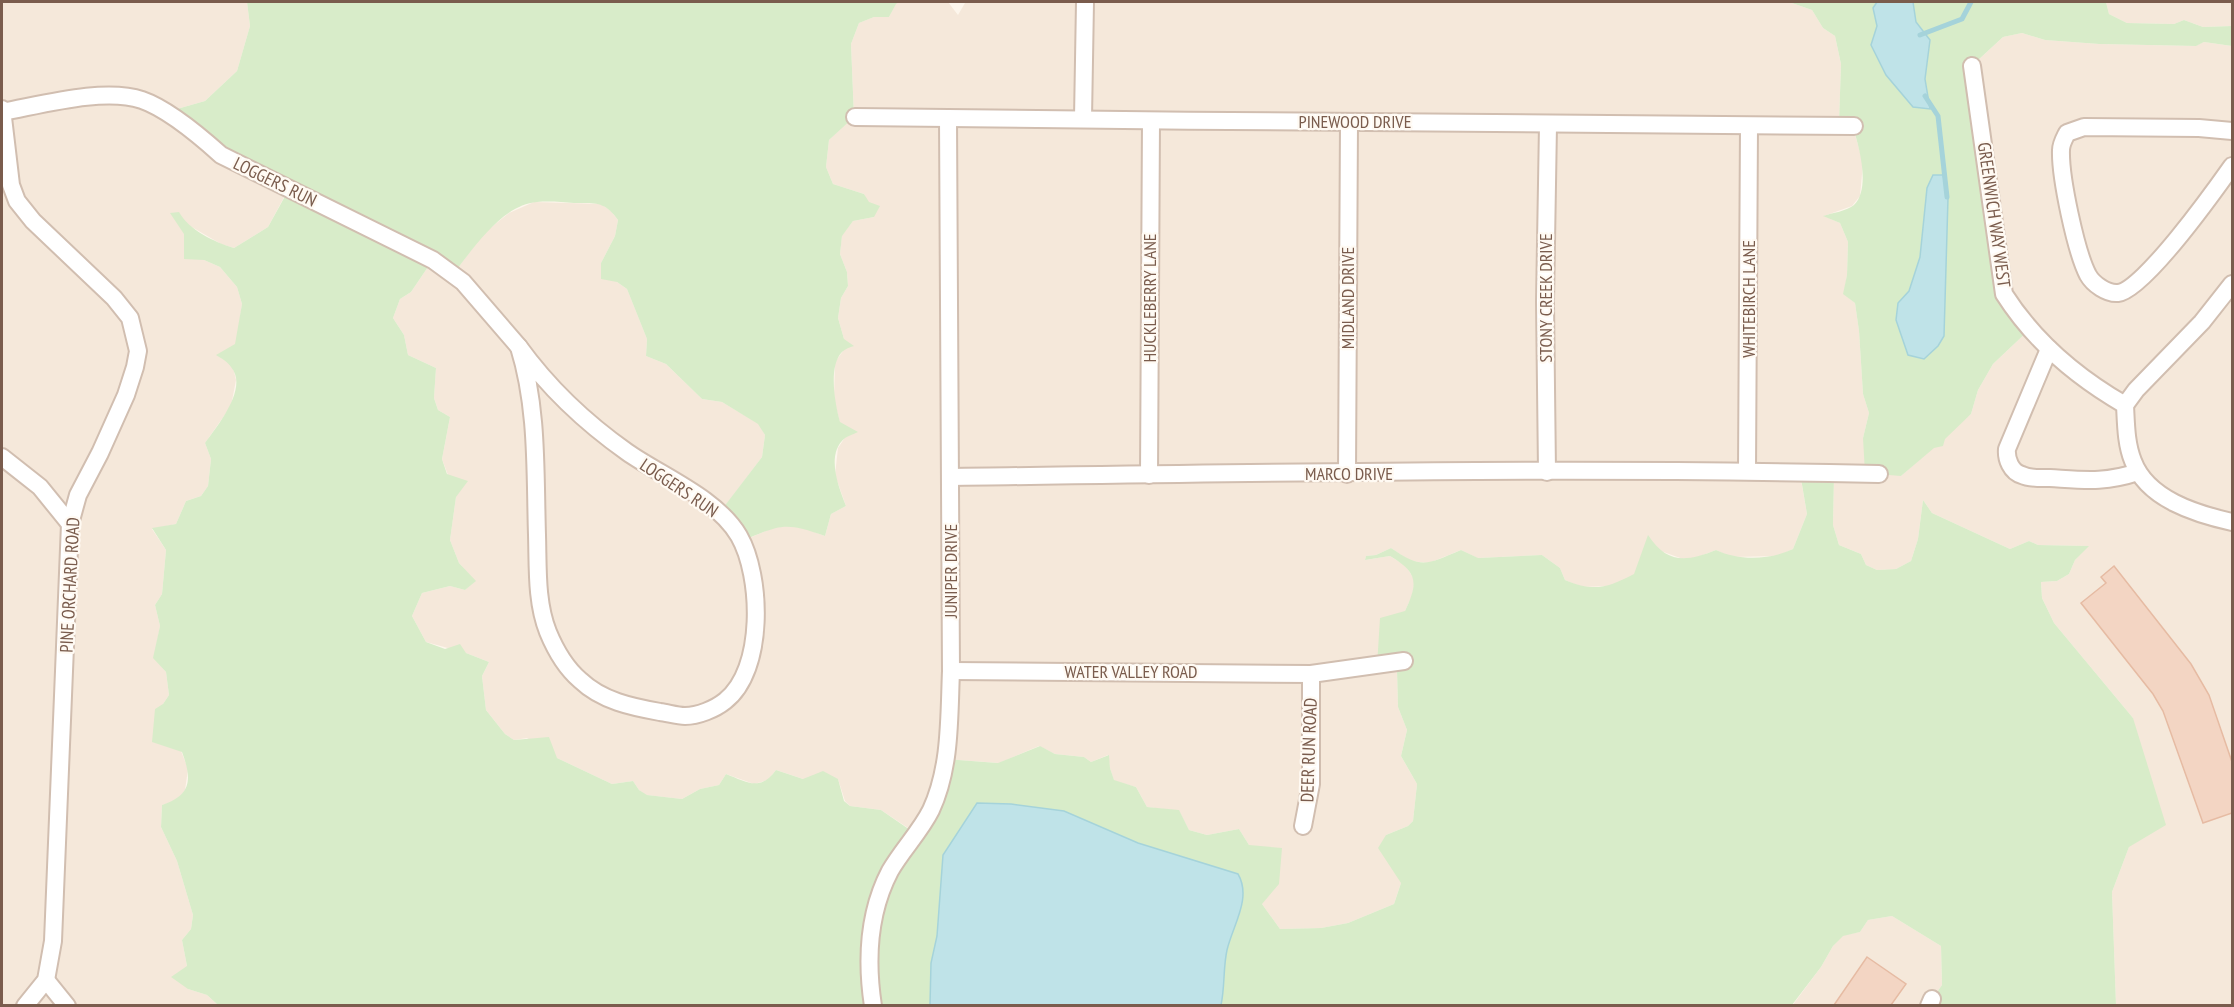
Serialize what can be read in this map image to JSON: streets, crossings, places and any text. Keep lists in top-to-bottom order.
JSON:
{
  "streets": {
    "street": [
      "PINEWOOD DRIVE",
      "LOGGERS RUN",
      "GREENWICH WAY WEST",
      "HUCKLEBERRY LANE",
      "MIDLAND DRIVE",
      "STONY CREEK DRIVE",
      "WHITEBIRCH LANE",
      "MARCO DRIVE",
      "JUNIPER DRIVE",
      "PINE ORCHARD ROAD",
      "WATER VALLEY ROAD",
      "DEER RUN ROAD"
    ]
  },
  "crossings": [
    ["PINEWOOD DRIVE", "HUCKLEBERRY LANE"],
    ["PINEWOOD DRIVE", "MIDLAND DRIVE"],
    ["PINEWOOD DRIVE", "STONY CREEK DRIVE"],
    ["PINEWOOD DRIVE", "WHITEBIRCH LANE"],
    ["PINEWOOD DRIVE", "JUNIPER DRIVE"],
    ["LOGGERS RUN", "PINE ORCHARD ROAD"],
    ["HUCKLEBERRY LANE", "MARCO DRIVE"],
    ["MIDLAND DRIVE", "MARCO DRIVE"],
    ["STONY CREEK DRIVE", "MARCO DRIVE"],
    ["WHITEBIRCH LANE", "MARCO DRIVE"],
    ["MARCO DRIVE", "JUNIPER DRIVE"],
    ["JUNIPER DRIVE", "WATER VALLEY ROAD"],
    ["WATER VALLEY ROAD", "DEER RUN ROAD"]
  ]
}
